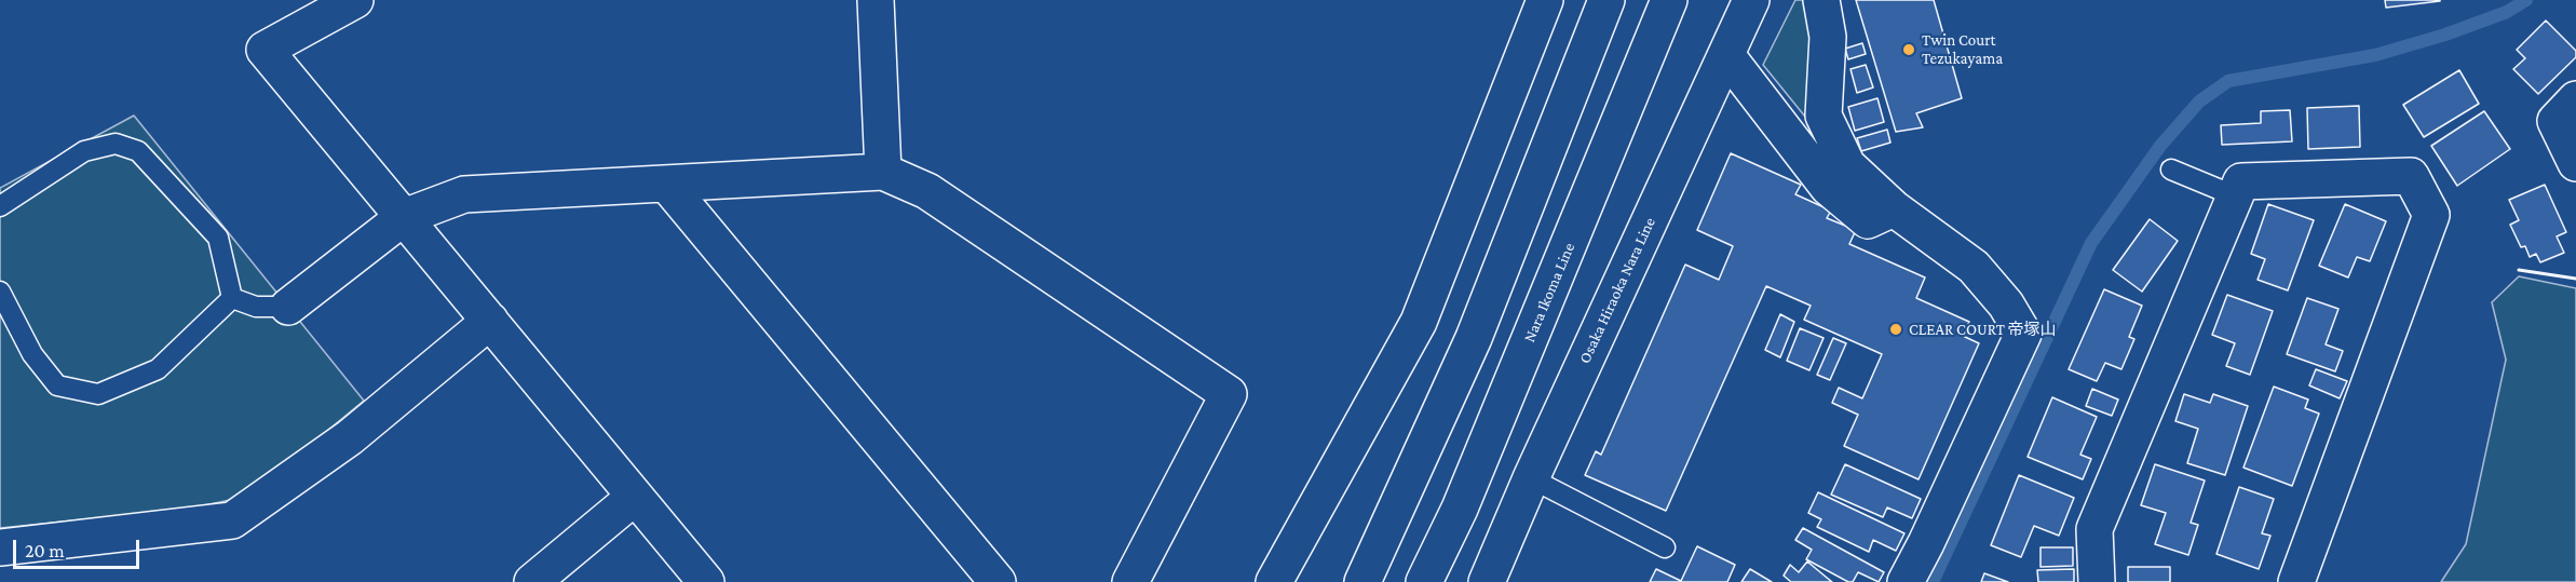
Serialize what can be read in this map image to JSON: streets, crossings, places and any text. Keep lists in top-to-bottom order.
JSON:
{
  "streets": {
    "street": ["Osaka Hiraoka Nara Line", "Nara Ikoma Line"]
  },
  "places": ["Twin Court Tezukayama", "CLEAR COURT 帝塚山"],
  "scale_bar": "20 m"
}
